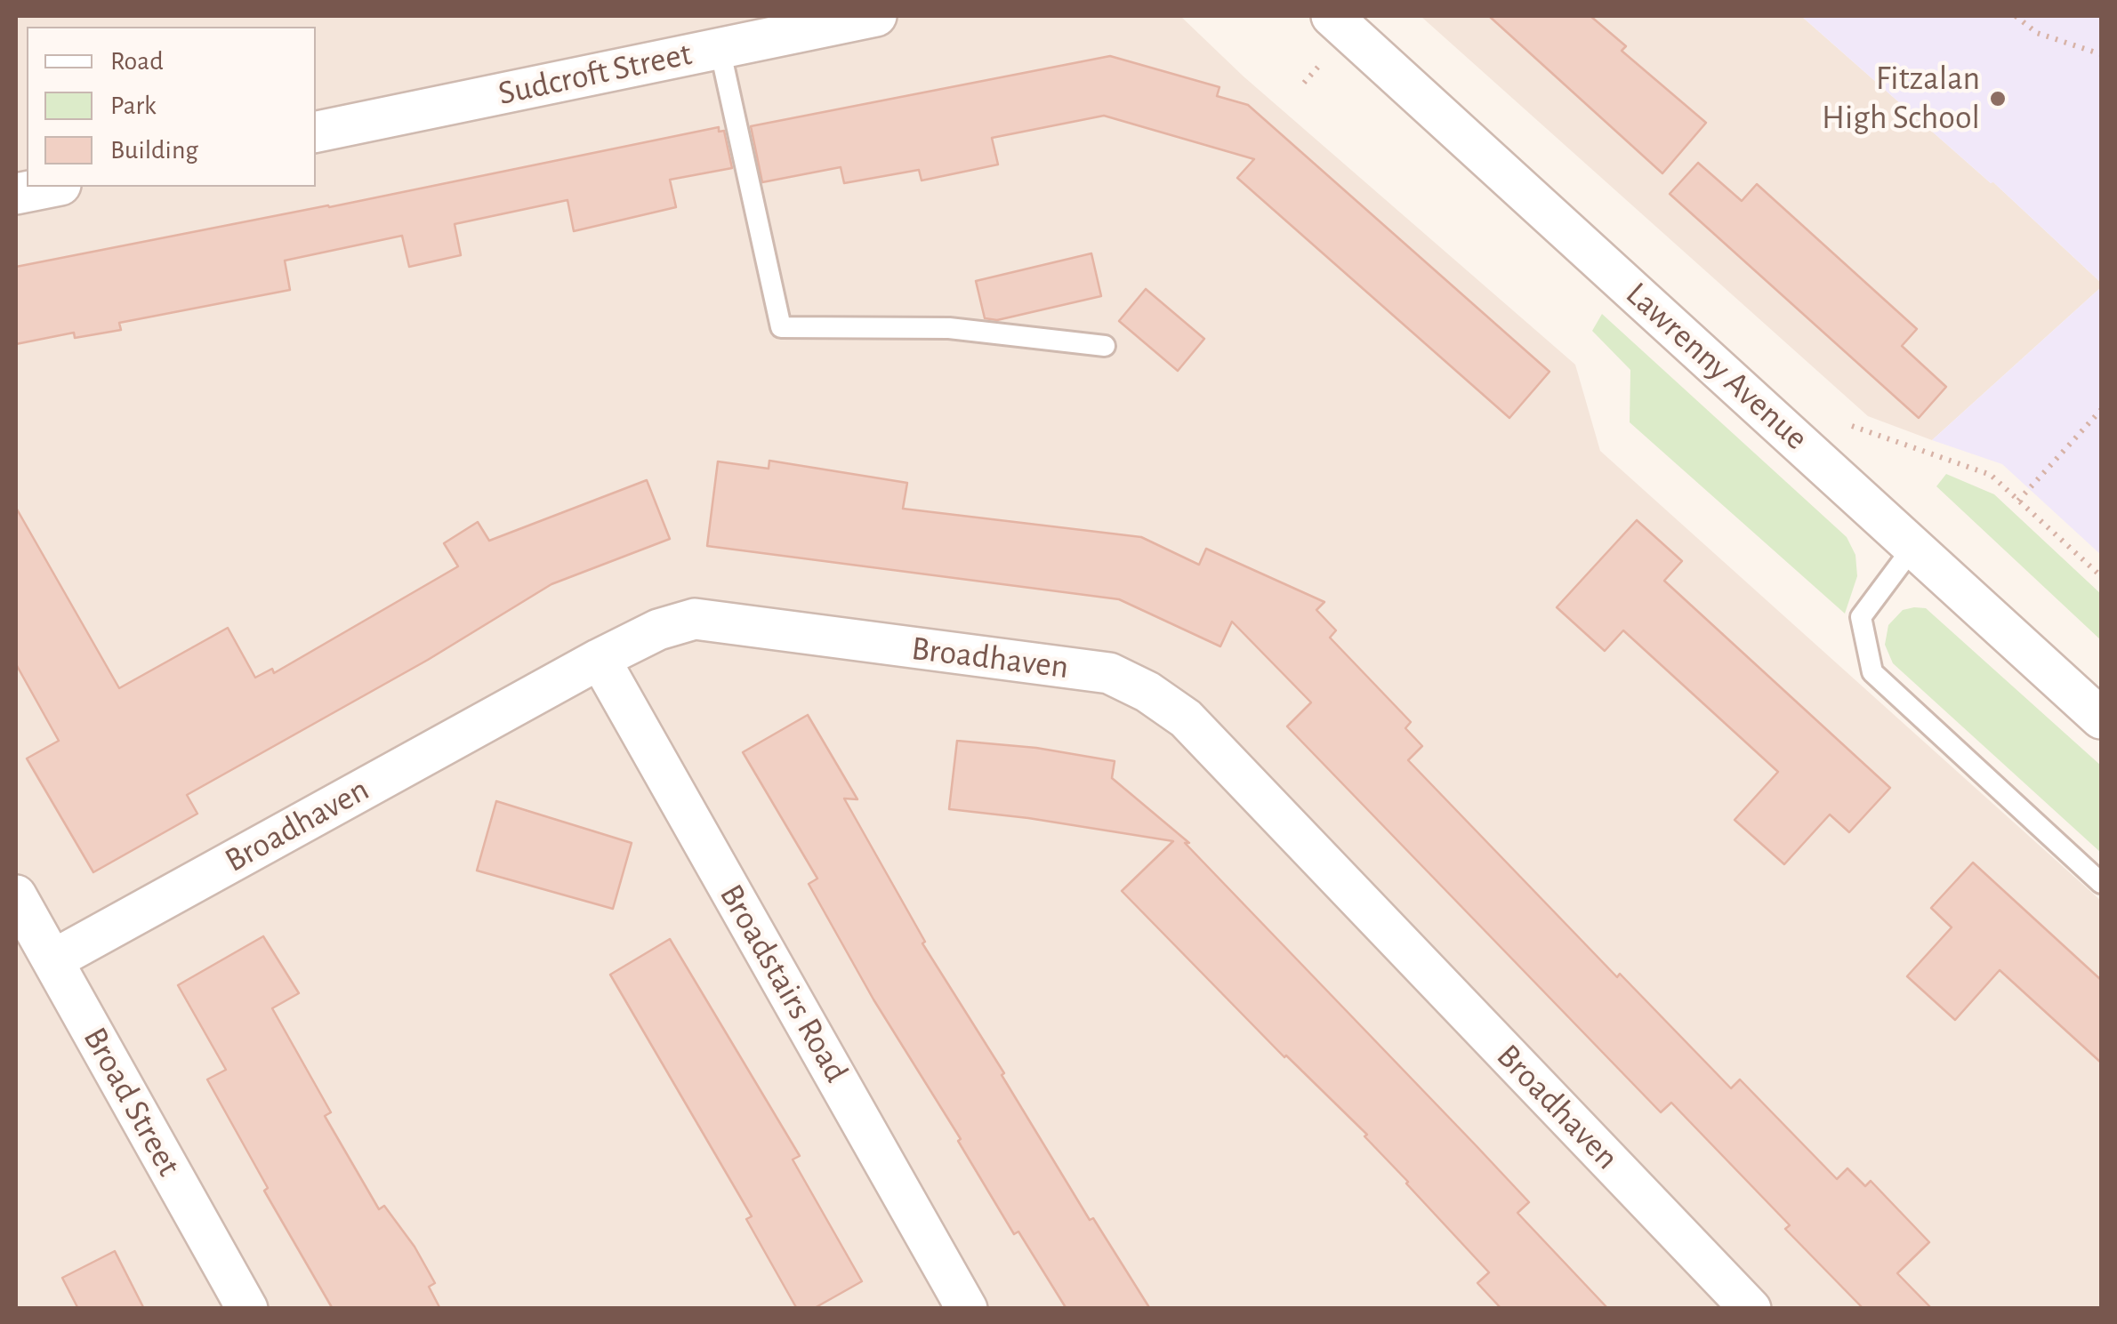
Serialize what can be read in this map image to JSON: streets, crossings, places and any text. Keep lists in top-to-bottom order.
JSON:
{
  "streets": {
    "street": [
      "Sudcroft Street",
      "Lawrenny Avenue",
      "Broadhaven",
      "Broadstairs Road",
      "Broad Street"
    ]
  },
  "crossings": [
    ["Broadhaven", "Broadstairs Road"],
    ["Broadhaven", "Broad Street"]
  ],
  "places": ["Fitzalan High School"],
  "legend": ["Road", "Park", "Building"]
}
